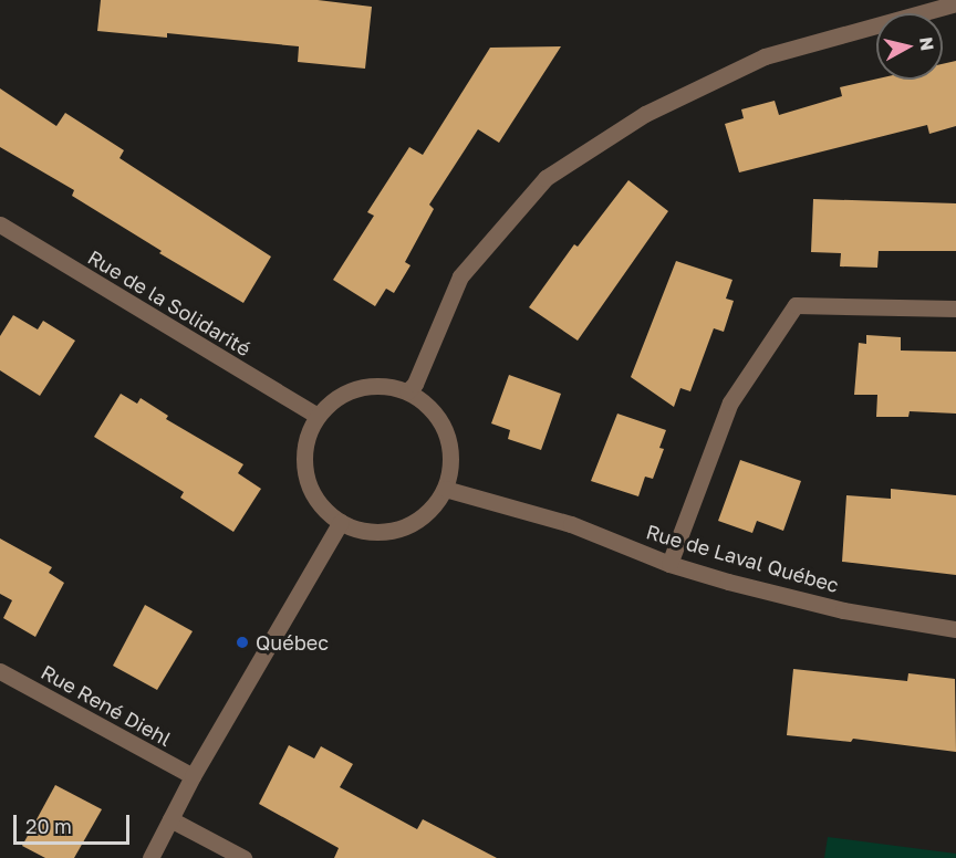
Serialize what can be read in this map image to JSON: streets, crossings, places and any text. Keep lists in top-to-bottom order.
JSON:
{
  "streets": {
    "street": ["Rue de la Solidarité", "Rue de Laval Québec", "Rue René Diehl"]
  },
  "crossings": [
    ["Rue de la Solidarité", "Rue de Laval Québec"]
  ],
  "places": ["Québec"],
  "scale_bar": "20 m",
  "north": "right"
}
